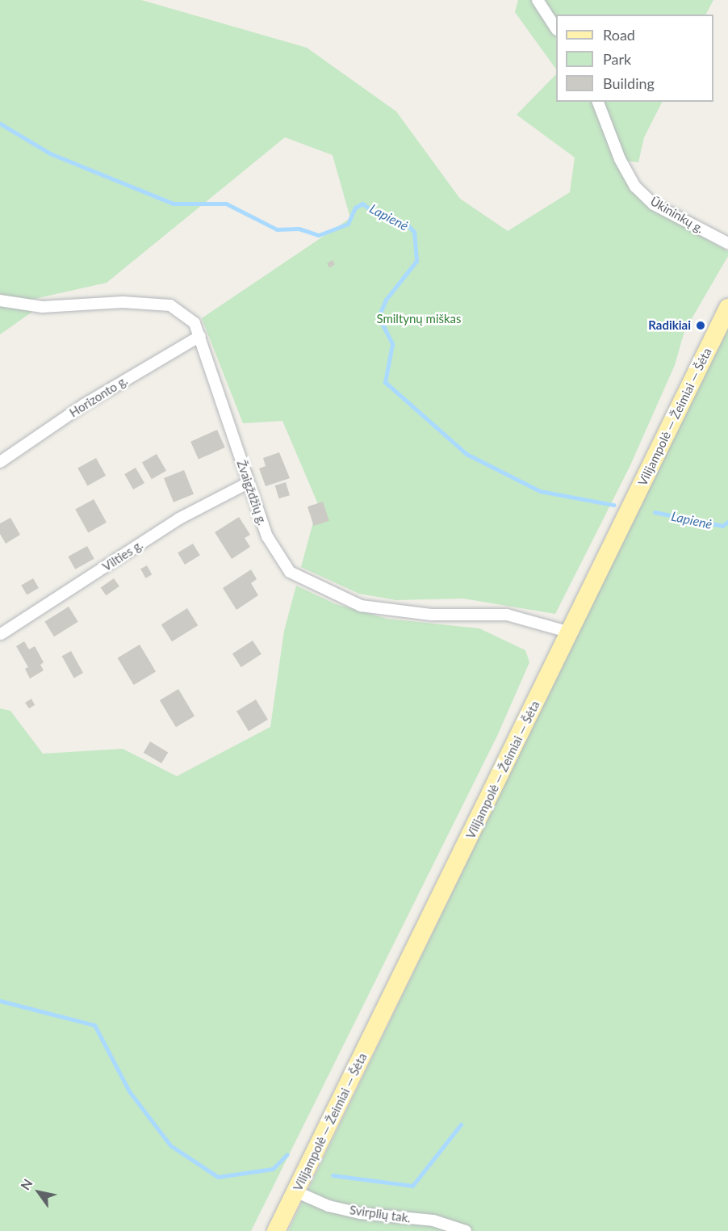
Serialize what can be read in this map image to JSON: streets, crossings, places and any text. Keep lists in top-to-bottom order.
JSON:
{
  "streets": {
    "main road": ["Vilijampolė — Žeimiai — Šėta"],
    "street": [
      "Ūkininkų g.",
      "Horizonto g.",
      "Žvaigždžių g.",
      "Vilties g.",
      "Svirplių tak."
    ]
  },
  "crossings": [
    ["Horizonto g.", "Žvaigždžių g."],
    ["Vilijampolė — Žeimiai — Šėta", "Žvaigždžių g."],
    ["Vilijampolė — Žeimiai — Šėta", "Svirplių tak."],
    ["Žvaigždžių g.", "Vilties g."]
  ],
  "water": ["Lapienė"],
  "parks": ["Smiltynų miškas"],
  "places": ["Radikiai"],
  "legend": ["Road", "Park", "Building"],
  "north": "top left"
}
